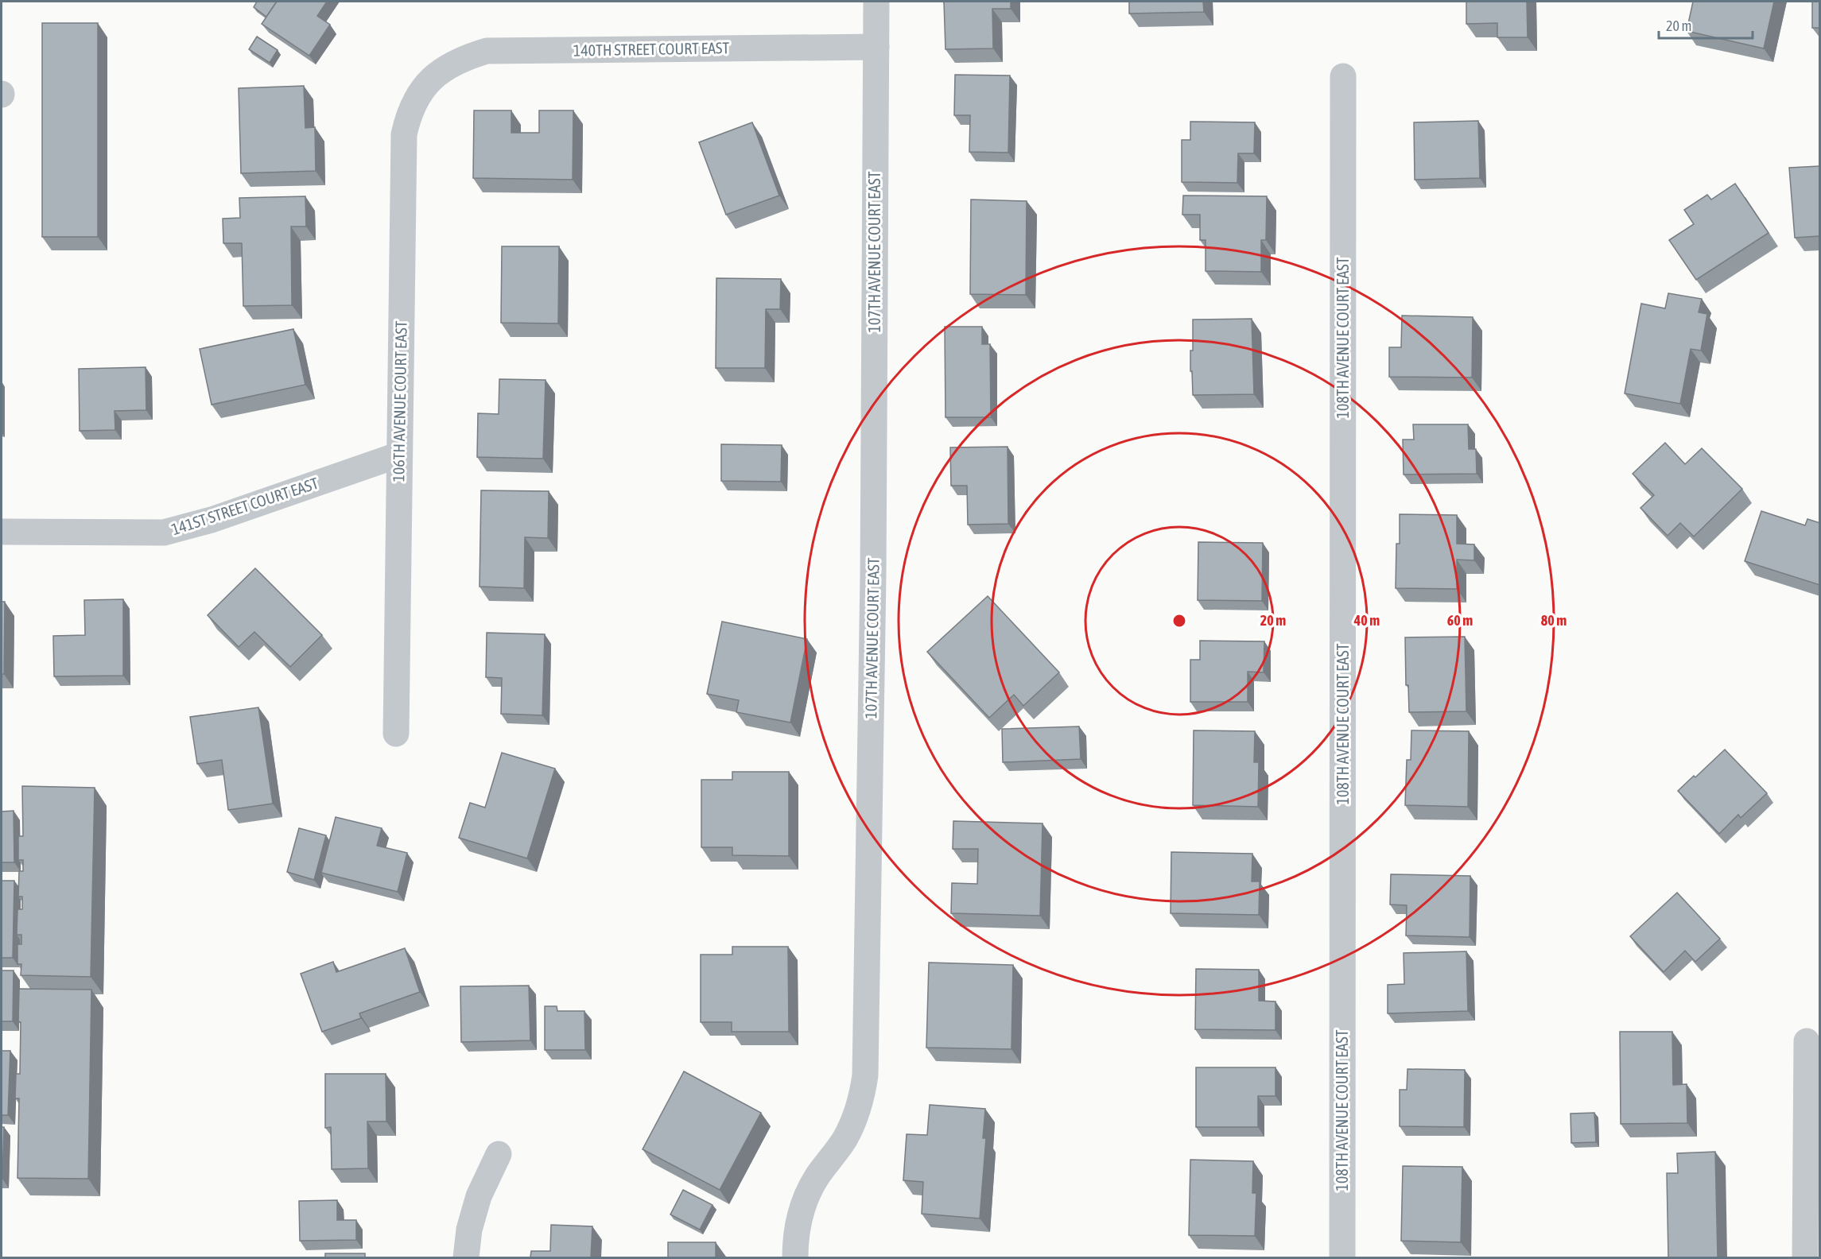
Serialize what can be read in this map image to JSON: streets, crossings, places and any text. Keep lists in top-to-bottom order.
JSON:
{
  "streets": {
    "street": [
      "140TH STREET COURT EAST",
      "107TH AVENUE COURT EAST",
      "108TH AVENUE COURT EAST",
      "106TH AVENUE COURT EAST",
      "141ST STREET COURT EAST"
    ]
  },
  "crossings": [
    ["140TH STREET COURT EAST", "107TH AVENUE COURT EAST"],
    ["140TH STREET COURT EAST", "106TH AVENUE COURT EAST"],
    ["106TH AVENUE COURT EAST", "141ST STREET COURT EAST"]
  ],
  "scale_bar": "20 m",
  "rings": [
    "20 m",
    "40 m",
    "60 m",
    "80 m"
  ]
}
